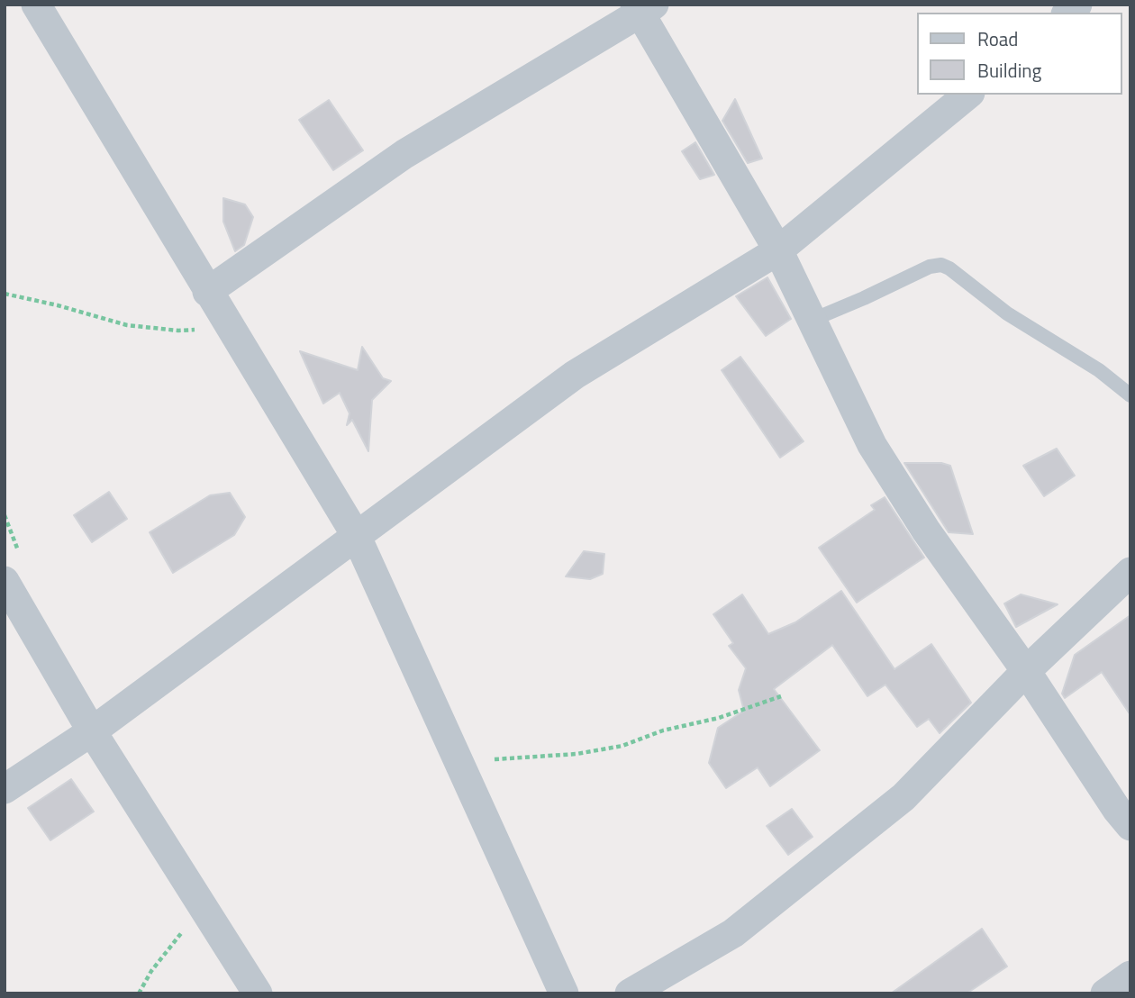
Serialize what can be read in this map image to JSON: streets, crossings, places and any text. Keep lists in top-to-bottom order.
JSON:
{
  "legend": ["Road", "Building"]
}
